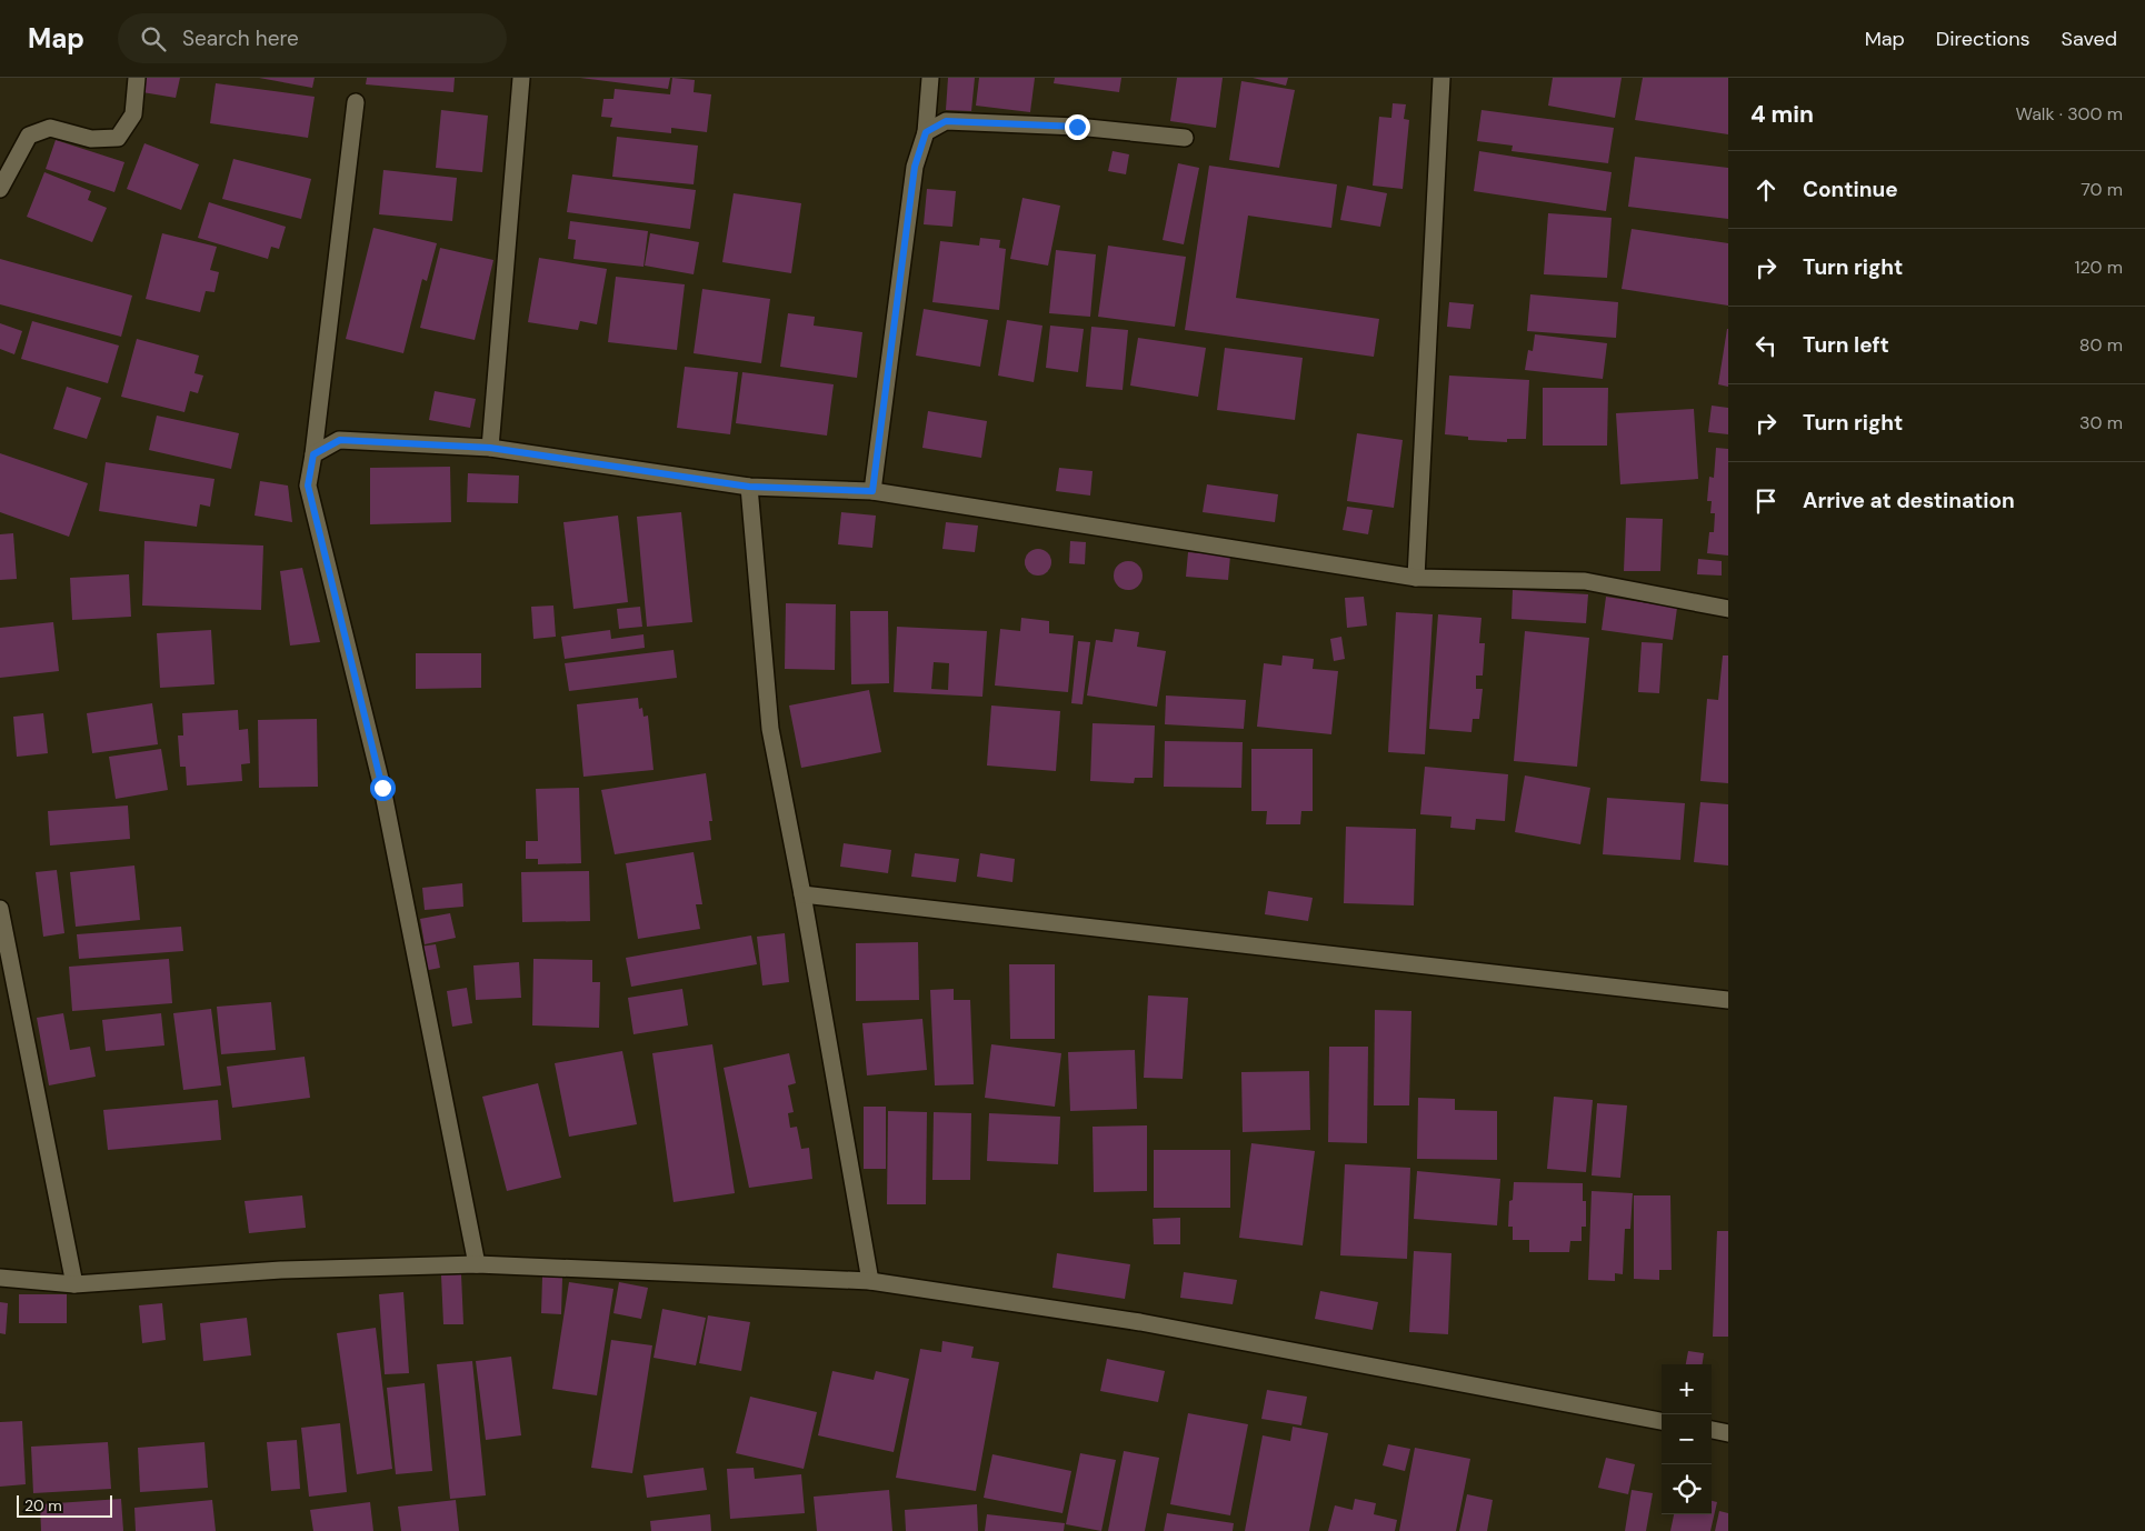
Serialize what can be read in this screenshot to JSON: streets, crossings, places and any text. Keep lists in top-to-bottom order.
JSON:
{
  "scale_bar": "20 m",
  "page": {
    "header": "Map",
    "search": "Search here",
    "nav": ["Map", "Directions", "Saved"],
    "heading": ["4 min", "Walk · 300 m"],
    "list": [
      ["Continue", "70 m"],
      ["Turn right", "120 m"],
      ["Turn left", "80 m"],
      ["Turn right", "30 m"],
      "Arrive at destination"
    ],
    "map_buttons": ["+", "−"],
    "scale": "20 m"
  }
}
